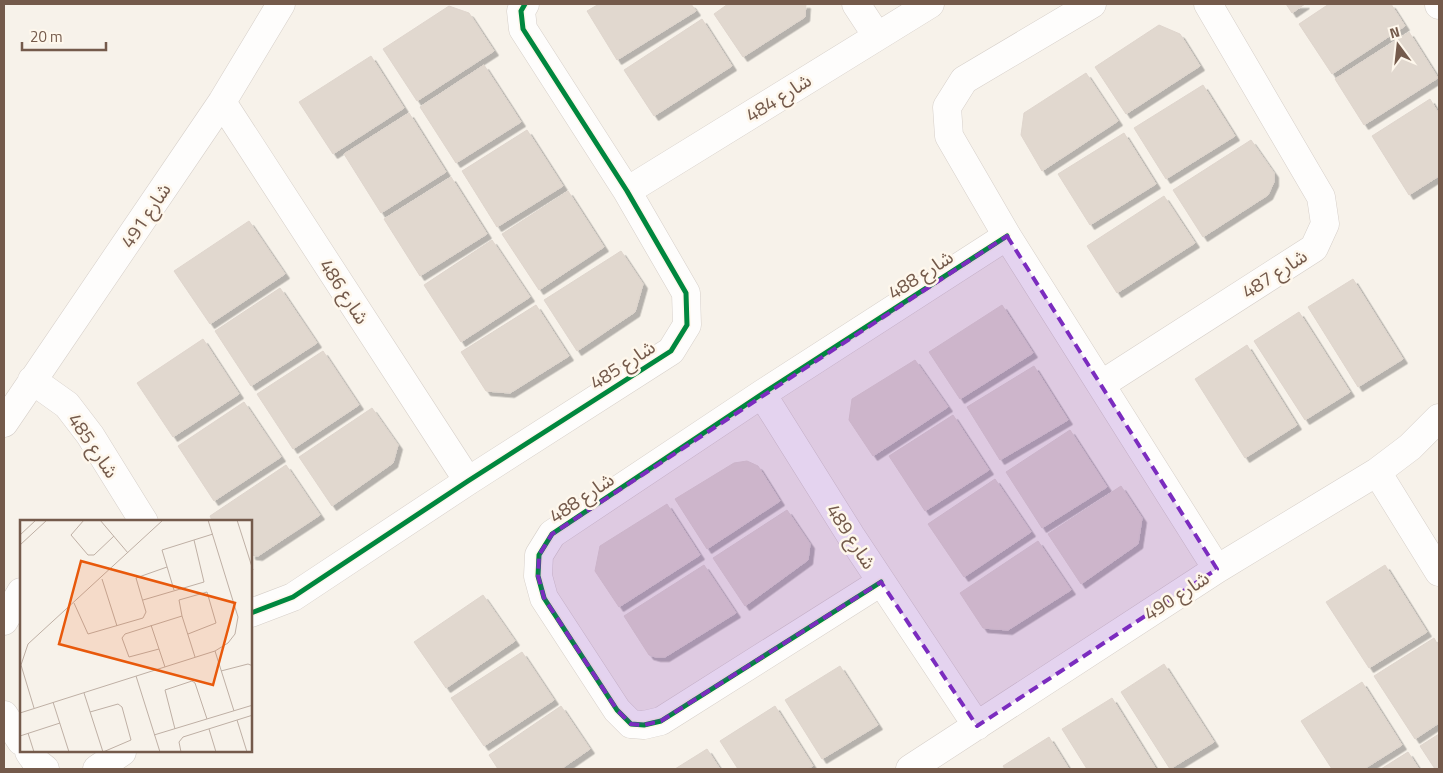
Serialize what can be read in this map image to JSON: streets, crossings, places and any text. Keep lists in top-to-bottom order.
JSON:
{
  "streets": {
    "street": [
      "شارع 484",
      "شارع 491",
      "شارع 487",
      "شارع 488",
      "شارع 486",
      "شارع 485",
      "شارع 489",
      "شارع 490"
    ]
  },
  "crossings": [
    ["شارع 484", "شارع 485"],
    ["شارع 491", "شارع 486"],
    ["شارع 491", "شارع 485"],
    ["شارع 488", "شارع 489"],
    ["شارع 486", "شارع 485"],
    ["شارع 489", "شارع 490"]
  ],
  "scale_bar": "20 m",
  "north": "top"
}
